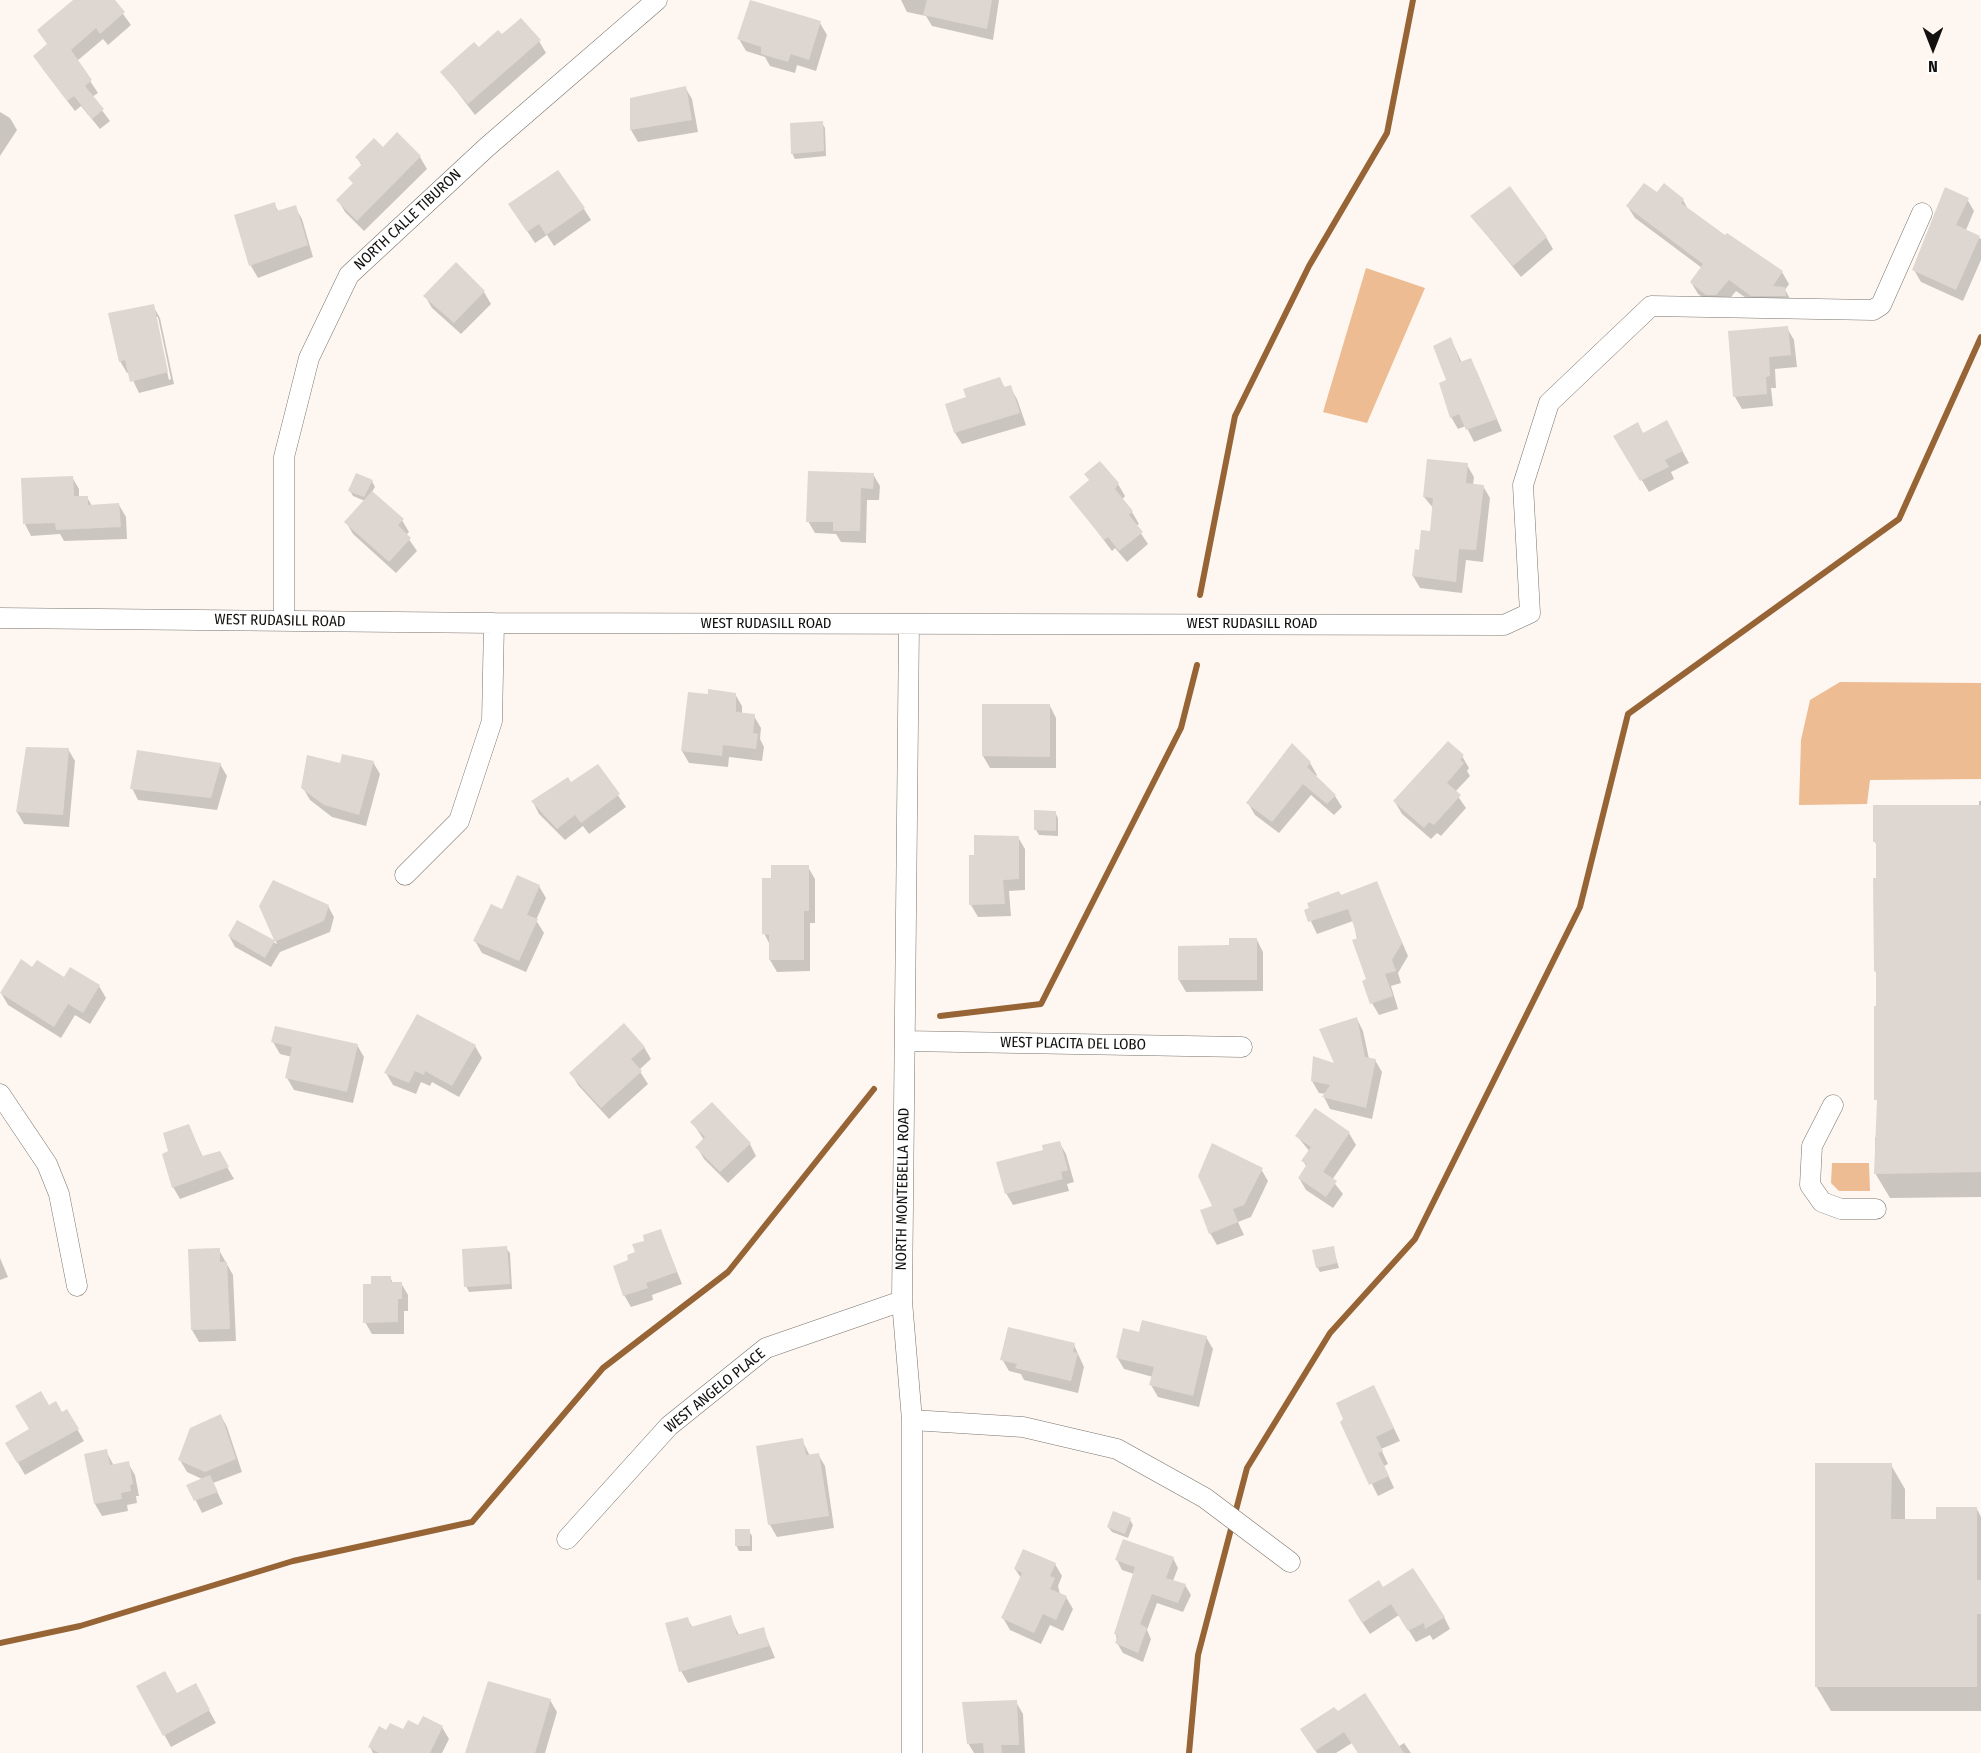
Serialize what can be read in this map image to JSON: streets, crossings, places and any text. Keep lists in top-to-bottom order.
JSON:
{
  "streets": {
    "street": [
      "NORTH CALLE TIBURON",
      "WEST RUDASILL ROAD",
      "WEST PLACITA DEL LOBO",
      "NORTH MONTEBELLA ROAD",
      "WEST ANGELO PLACE"
    ]
  },
  "crossings": [
    ["NORTH CALLE TIBURON", "WEST RUDASILL ROAD"],
    ["WEST RUDASILL ROAD", "NORTH MONTEBELLA ROAD"],
    ["WEST PLACITA DEL LOBO", "NORTH MONTEBELLA ROAD"],
    ["NORTH MONTEBELLA ROAD", "WEST ANGELO PLACE"]
  ],
  "north": "bottom"
}
